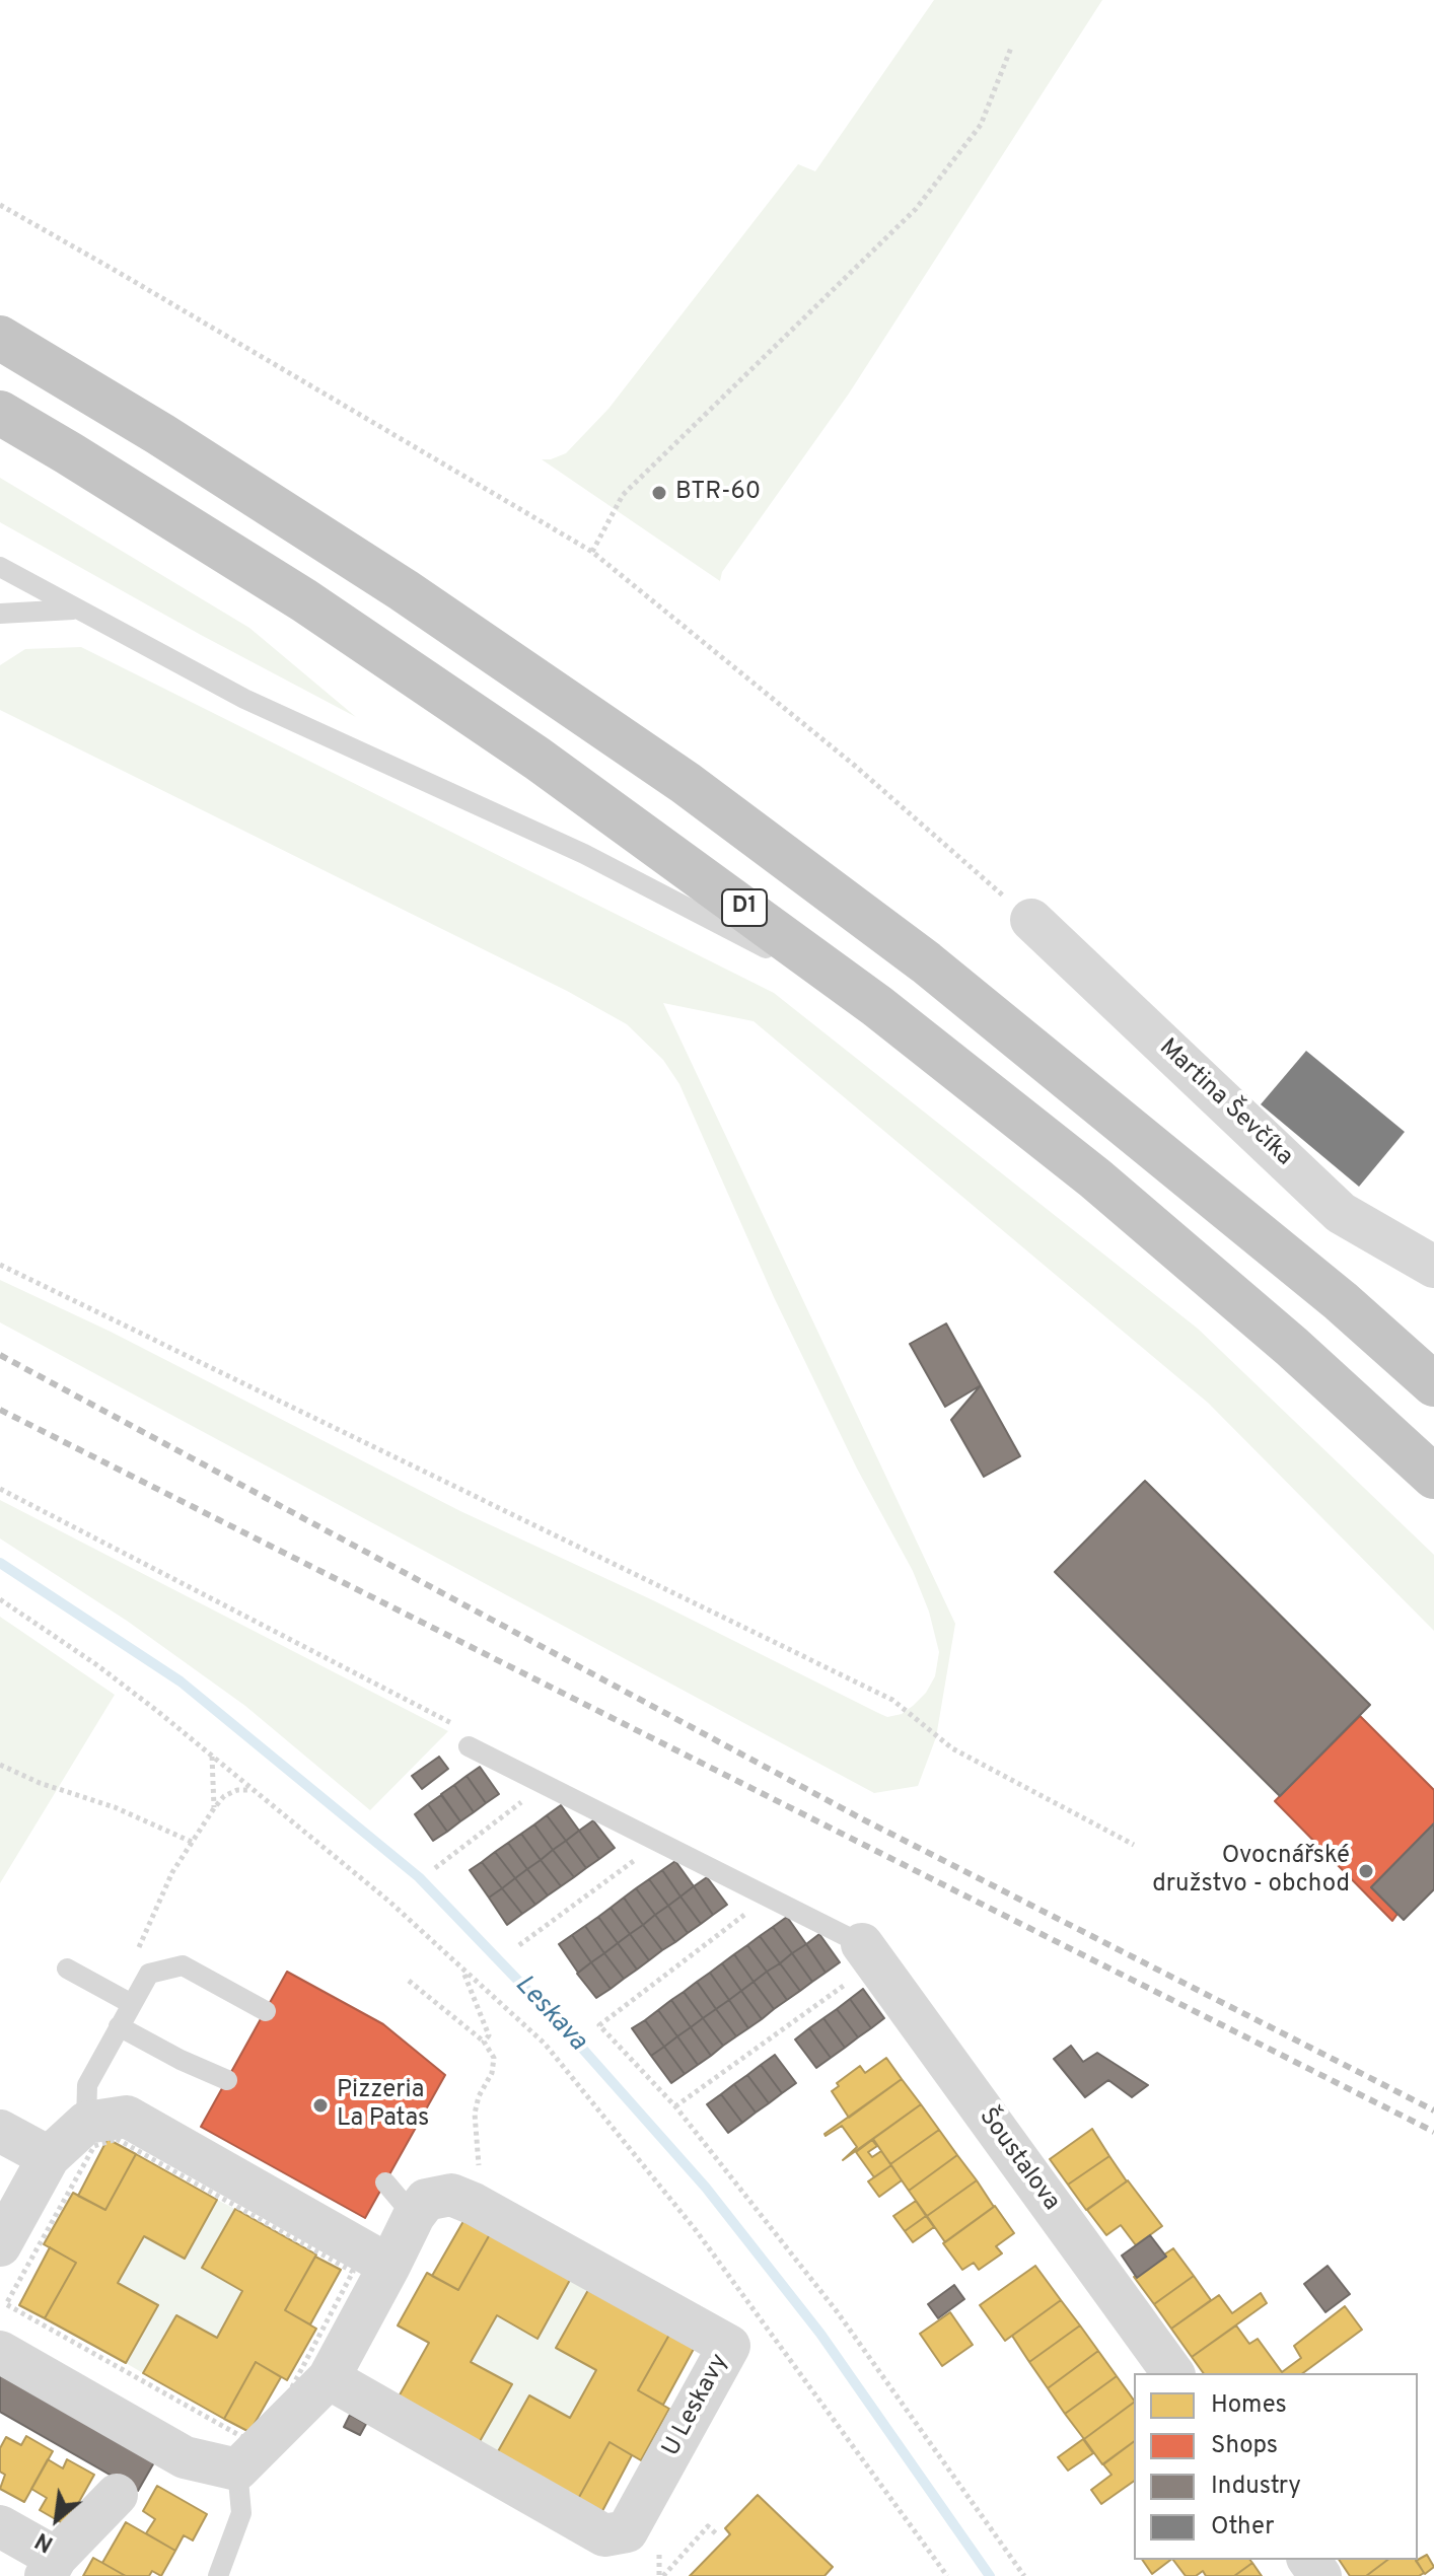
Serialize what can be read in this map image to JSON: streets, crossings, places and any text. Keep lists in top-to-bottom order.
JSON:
{
  "streets": {
    "highway": ["D1"],
    "street": ["Martina Ševčíka", "Šoustalova", "U Leskavy"]
  },
  "water": ["Leskava"],
  "places": ["BTR-60", "Ovocnářské družstvo - obchod", "Pizzeria La Patas"],
  "legend": [
    "Homes",
    "Shops",
    "Industry",
    "Other"
  ],
  "north": "bottom left"
}
